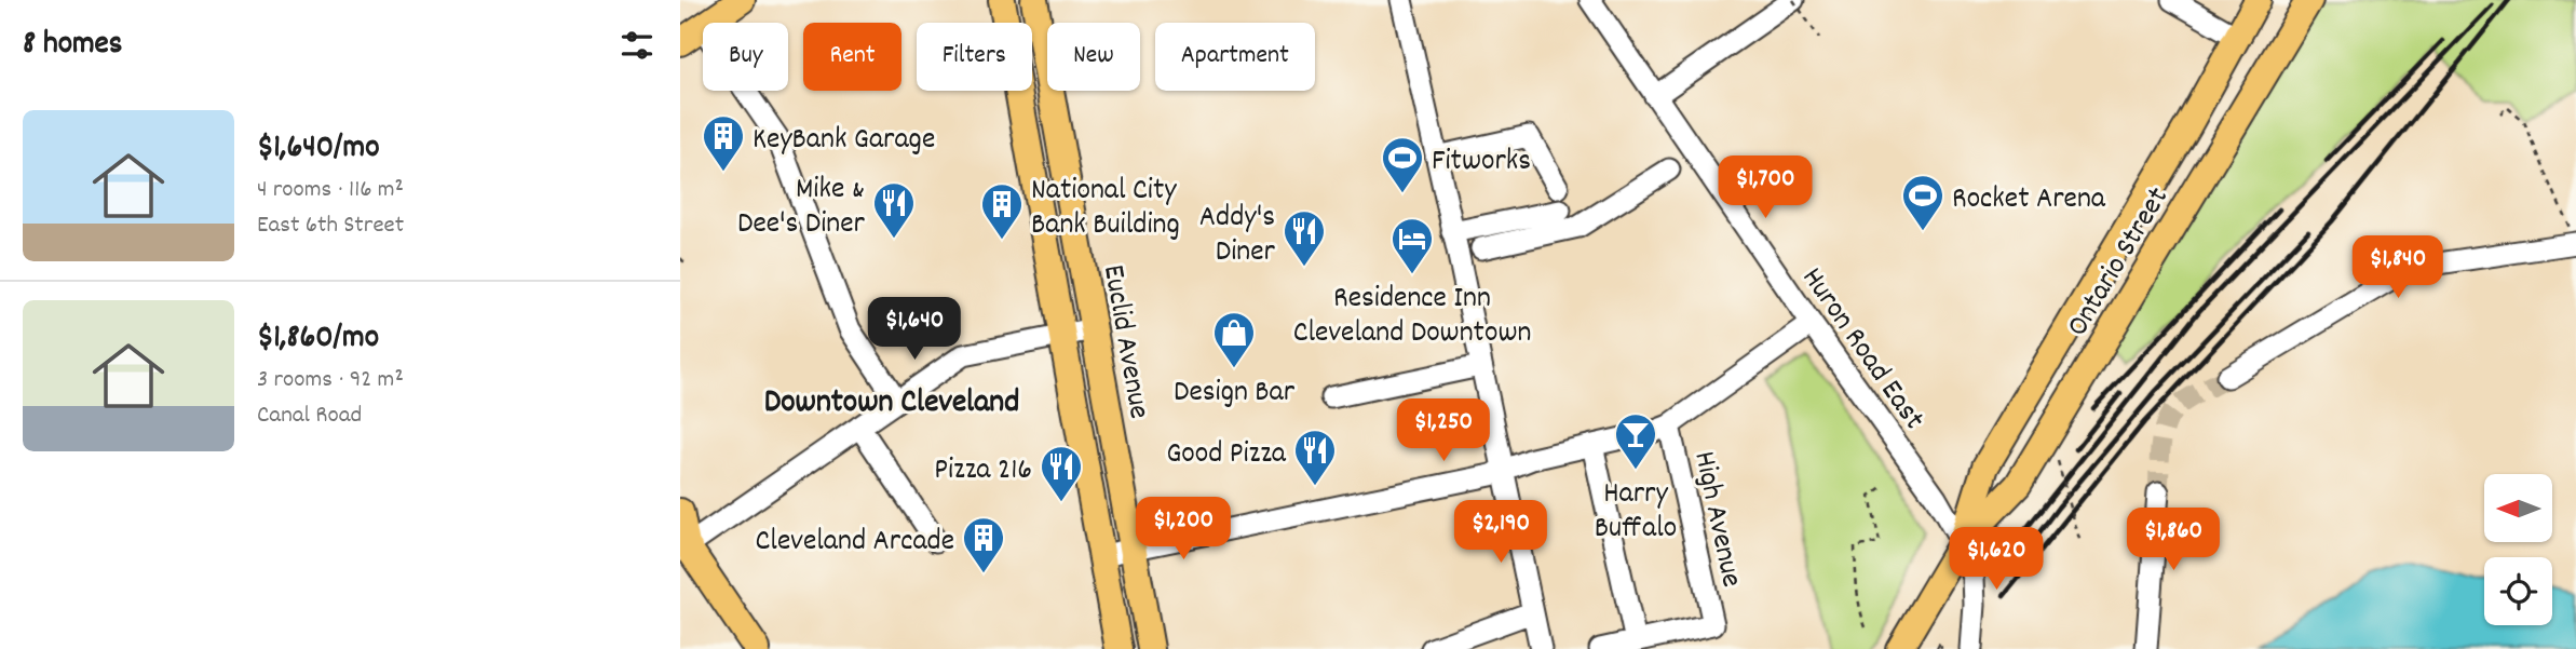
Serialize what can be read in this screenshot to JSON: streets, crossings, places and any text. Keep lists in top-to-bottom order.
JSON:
{
  "streets": {
    "main road": ["Ontario Street", "Euclid Avenue"],
    "street": ["Huron Road East", "High Avenue"]
  },
  "crossings": [
    ["Ontario Street", "Huron Road East"]
  ],
  "districts": ["Downtown Cleveland"],
  "places": {
    "building": ["KeyBank Garage", "National City Bank Building", "Cleveland Arcade"],
    "sports": ["Fitworks", "Rocket Arena"],
    "restaurant": [
      "Mike & Dee's Diner",
      "Addy's Diner",
      "Good Pizza",
      "Pizza 216"
    ],
    "hotel": ["Residence Inn Cleveland Downtown"],
    "shop": ["Design Bar"],
    "bar": ["Harry Buffalo"]
  },
  "north": "left",
  "page": {
    "heading": "8 homes",
    "chip": [
      "Buy",
      "Rent",
      "Filters",
      "New",
      "Apartment"
    ],
    "list": [
      {
        "name": "$1,640/mo",
        "note": "4 rooms · 116 m² · East 6th Street"
      },
      {
        "name": "$1,860/mo",
        "note": "3 rooms · 92 m² · Canal Road"
      }
    ],
    "price": [
      "$1,700",
      "$1,840",
      "$1,640",
      "$1,250",
      "$1,200",
      "$2,190",
      "$1,860",
      "$1,620"
    ]
  }
}
